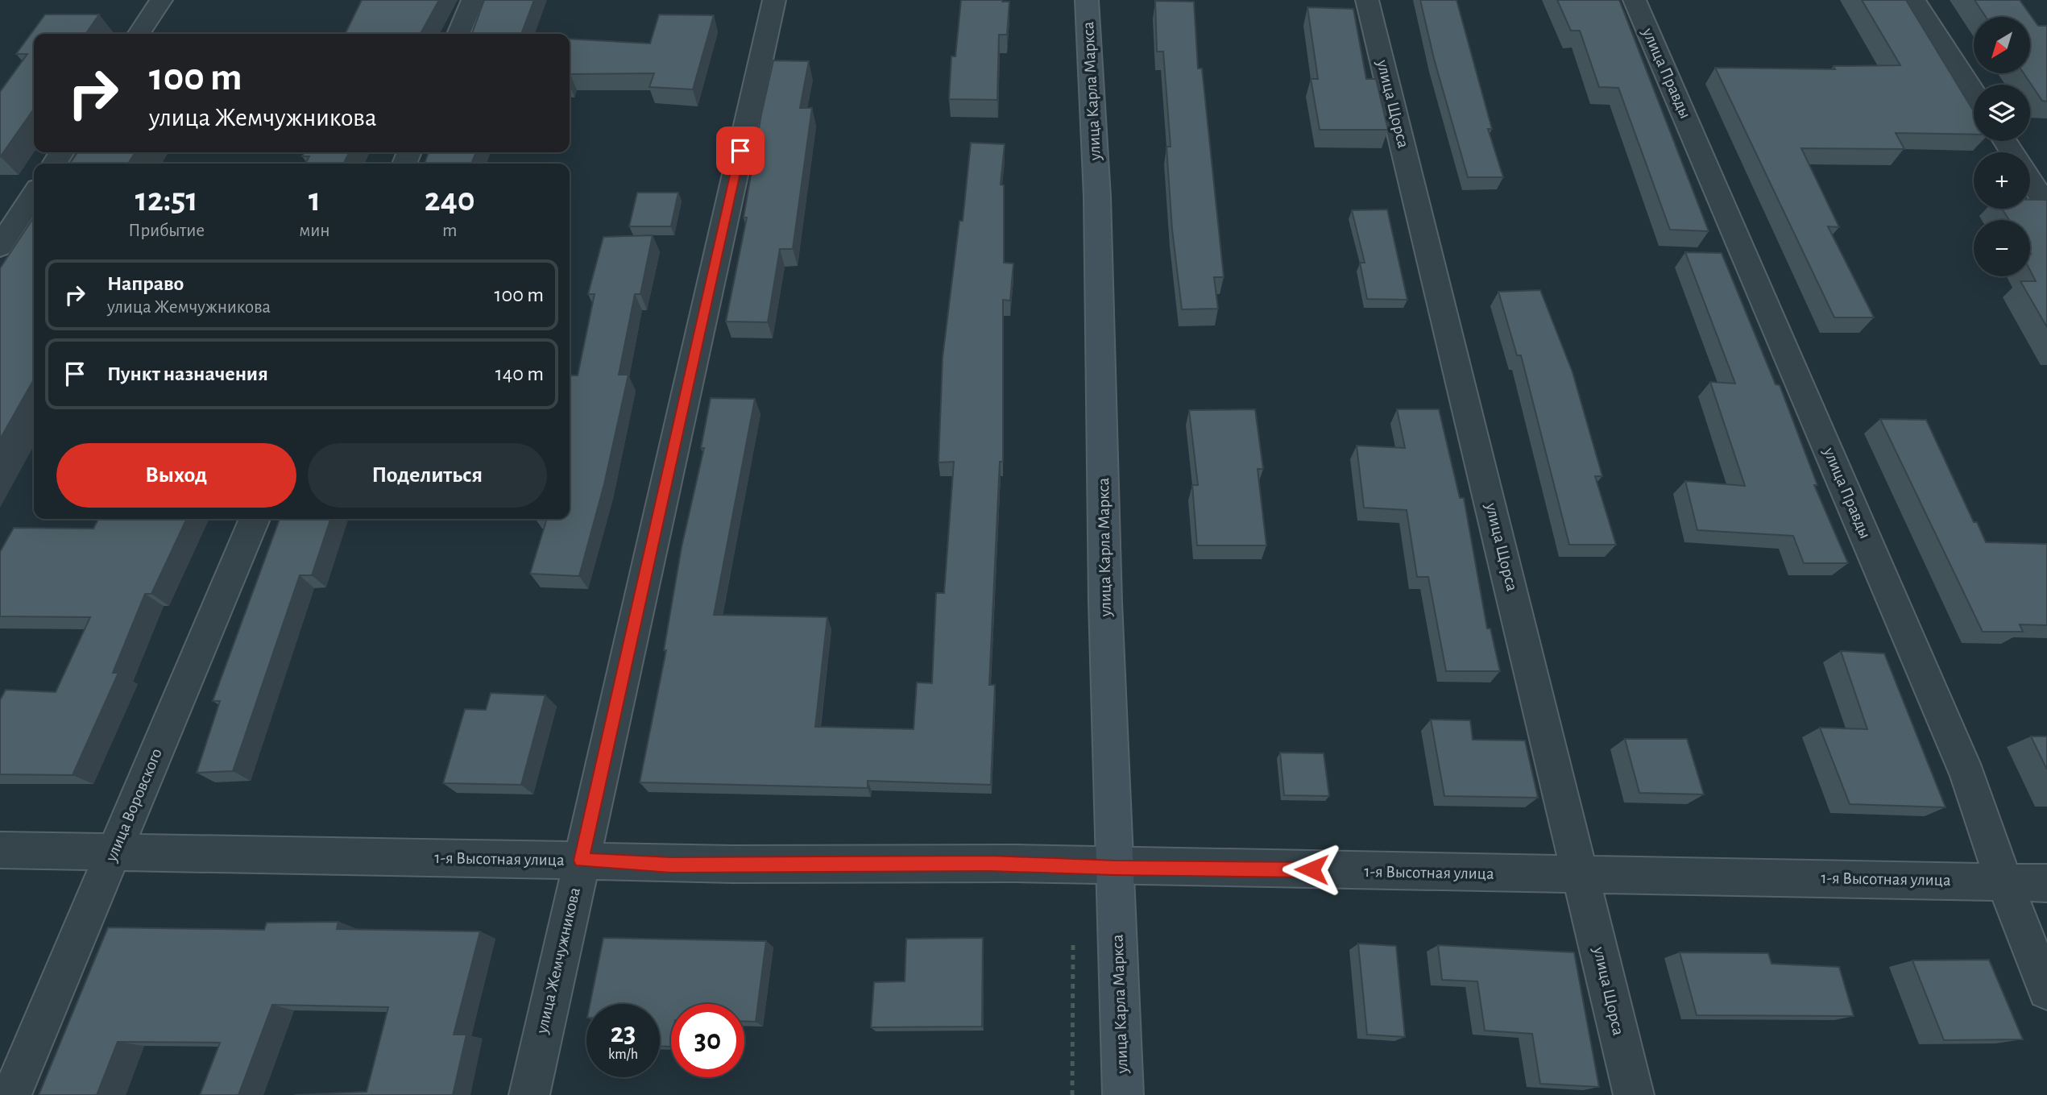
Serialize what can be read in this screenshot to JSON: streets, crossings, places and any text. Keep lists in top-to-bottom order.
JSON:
{
  "streets": {
    "main road": ["улица Карла Маркса"],
    "street": [
      "улица Правды",
      "улица Щорса",
      "улица Воровского",
      "1-я Высотная улица",
      "улица Жемчужникова"
    ]
  },
  "crossings": [
    ["улица Правды", "1-я Высотная улица"],
    ["улица Карла Маркса", "1-я Высотная улица"],
    ["улица Щорса", "1-я Высотная улица"],
    ["улица Воровского", "1-я Высотная улица"],
    ["1-я Высотная улица", "улица Жемчужникова"]
  ],
  "north": "bottom left",
  "page": {
    "map_buttons": ["+", "−"],
    "turn": ["100 m", "улица Жемчужникова"],
    "eta": [
      "12:51",
      "Прибытие",
      "1",
      "мин",
      "240",
      "m"
    ],
    "list": [
      {
        "name": "Направо",
        "note": "улица Жемчужникова",
        "value": "100 m"
      },
      {
        "name": "Пункт назначения",
        "value": "140 m"
      }
    ],
    "buttons": ["Выход", "Поделиться"],
    "speed": "23 km/h",
    "limit": "30"
  }
}
